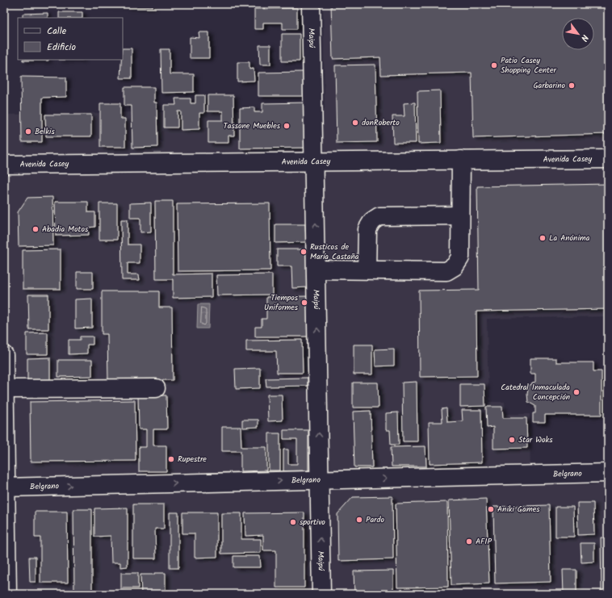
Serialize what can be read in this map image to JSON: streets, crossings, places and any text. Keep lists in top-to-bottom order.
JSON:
{
  "streets": {
    "street": ["Maipú", "Avenida Casey", "Belgrano"]
  },
  "crossings": [
    ["Maipú", "Avenida Casey"],
    ["Maipú", "Belgrano"]
  ],
  "one_way": ["Maipú", "Belgrano"],
  "places": [
    "Patio Casey Shopping Center",
    "Garbarino",
    "donRoberto",
    "Tassone Muebles",
    "Belkis",
    "Abadia Motos",
    "La Anónima",
    "Rusticos de María Castaña",
    "Tiempos Uniformes",
    "Catedral Inmaculada Concepción",
    "Star Woks",
    "Rupestre",
    "Aniki Games",
    "Pardo",
    "sportivo",
    "AFIP"
  ],
  "legend": ["Calle", "Edificio"],
  "north": "bottom right"
}
